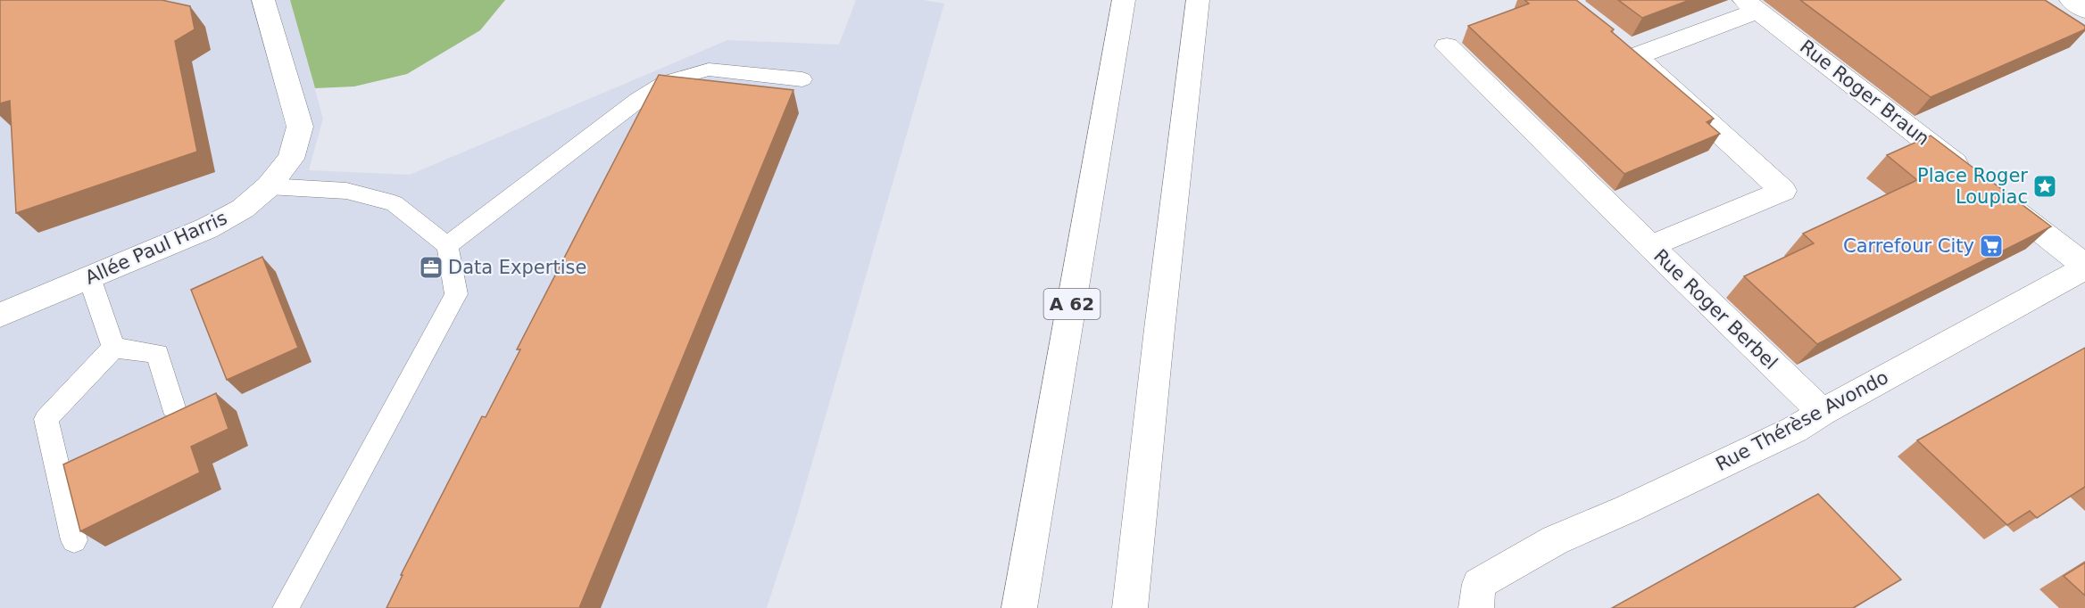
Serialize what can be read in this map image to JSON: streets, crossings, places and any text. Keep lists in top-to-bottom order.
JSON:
{
  "streets": {
    "main road": [
      "Rue Roger Braun",
      "Allée Paul Harris",
      "A 62",
      "Rue Roger Berbel",
      "Rue Thérèse Avondo"
    ]
  },
  "crossings": [
    ["Rue Roger Braun", "Rue Roger Berbel"],
    ["Rue Roger Braun", "Rue Thérèse Avondo"],
    ["Rue Roger Berbel", "Rue Thérèse Avondo"]
  ],
  "places": {
    "place": ["Place Roger Loupiac"],
    "supermarket": ["Carrefour City"],
    "office": ["Data Expertise"]
  }
}
